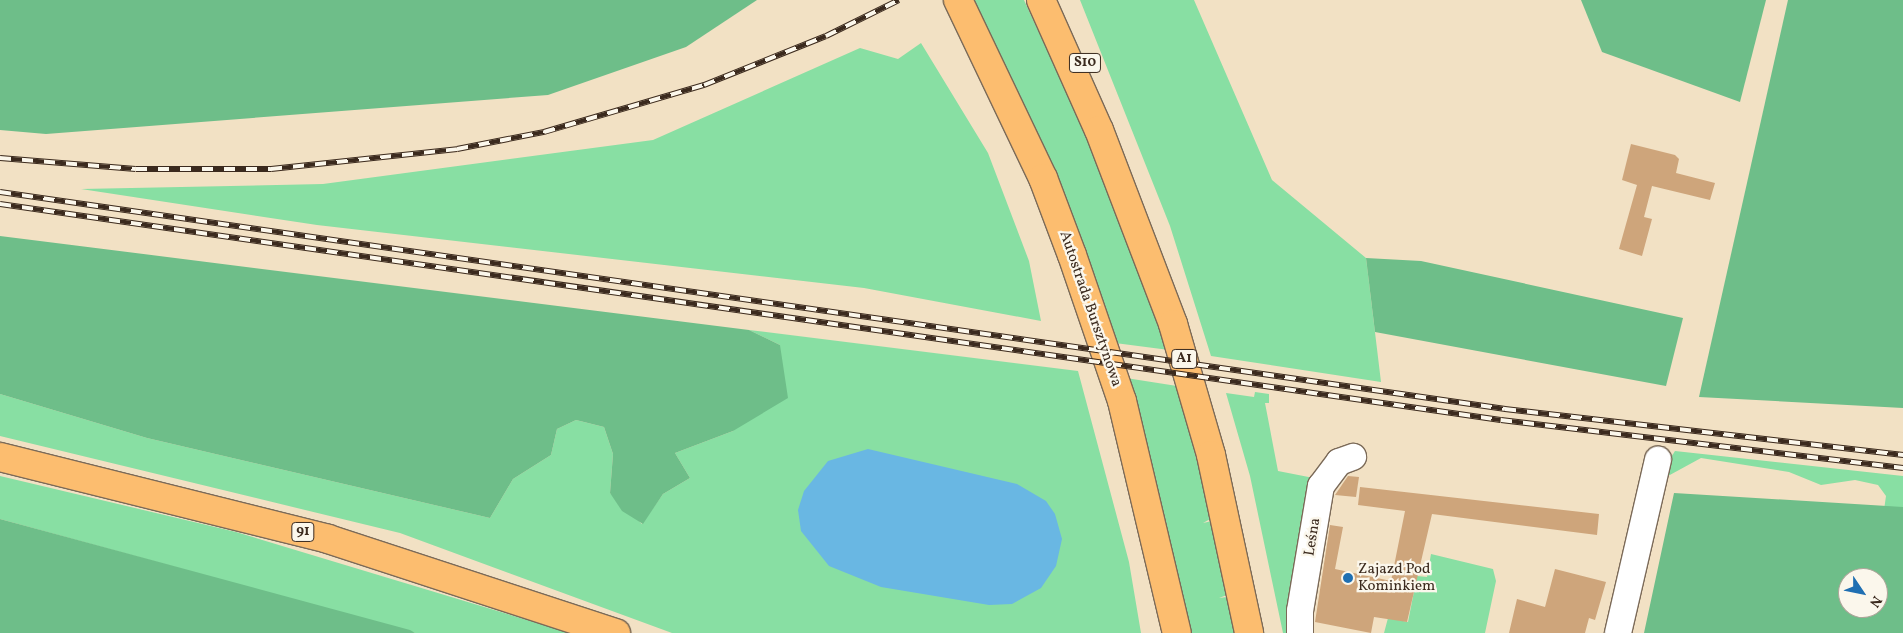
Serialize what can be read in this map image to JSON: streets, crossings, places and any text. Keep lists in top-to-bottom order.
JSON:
{
  "streets": {
    "main road": [
      "S10",
      "Autostrada Bursztynowa",
      "A1",
      "91"
    ],
    "street": ["Leśna"]
  },
  "crossings": [
    ["S10", "A1"]
  ],
  "places": ["Zajazd Pod Kominkiem"],
  "north": "bottom right"
}
